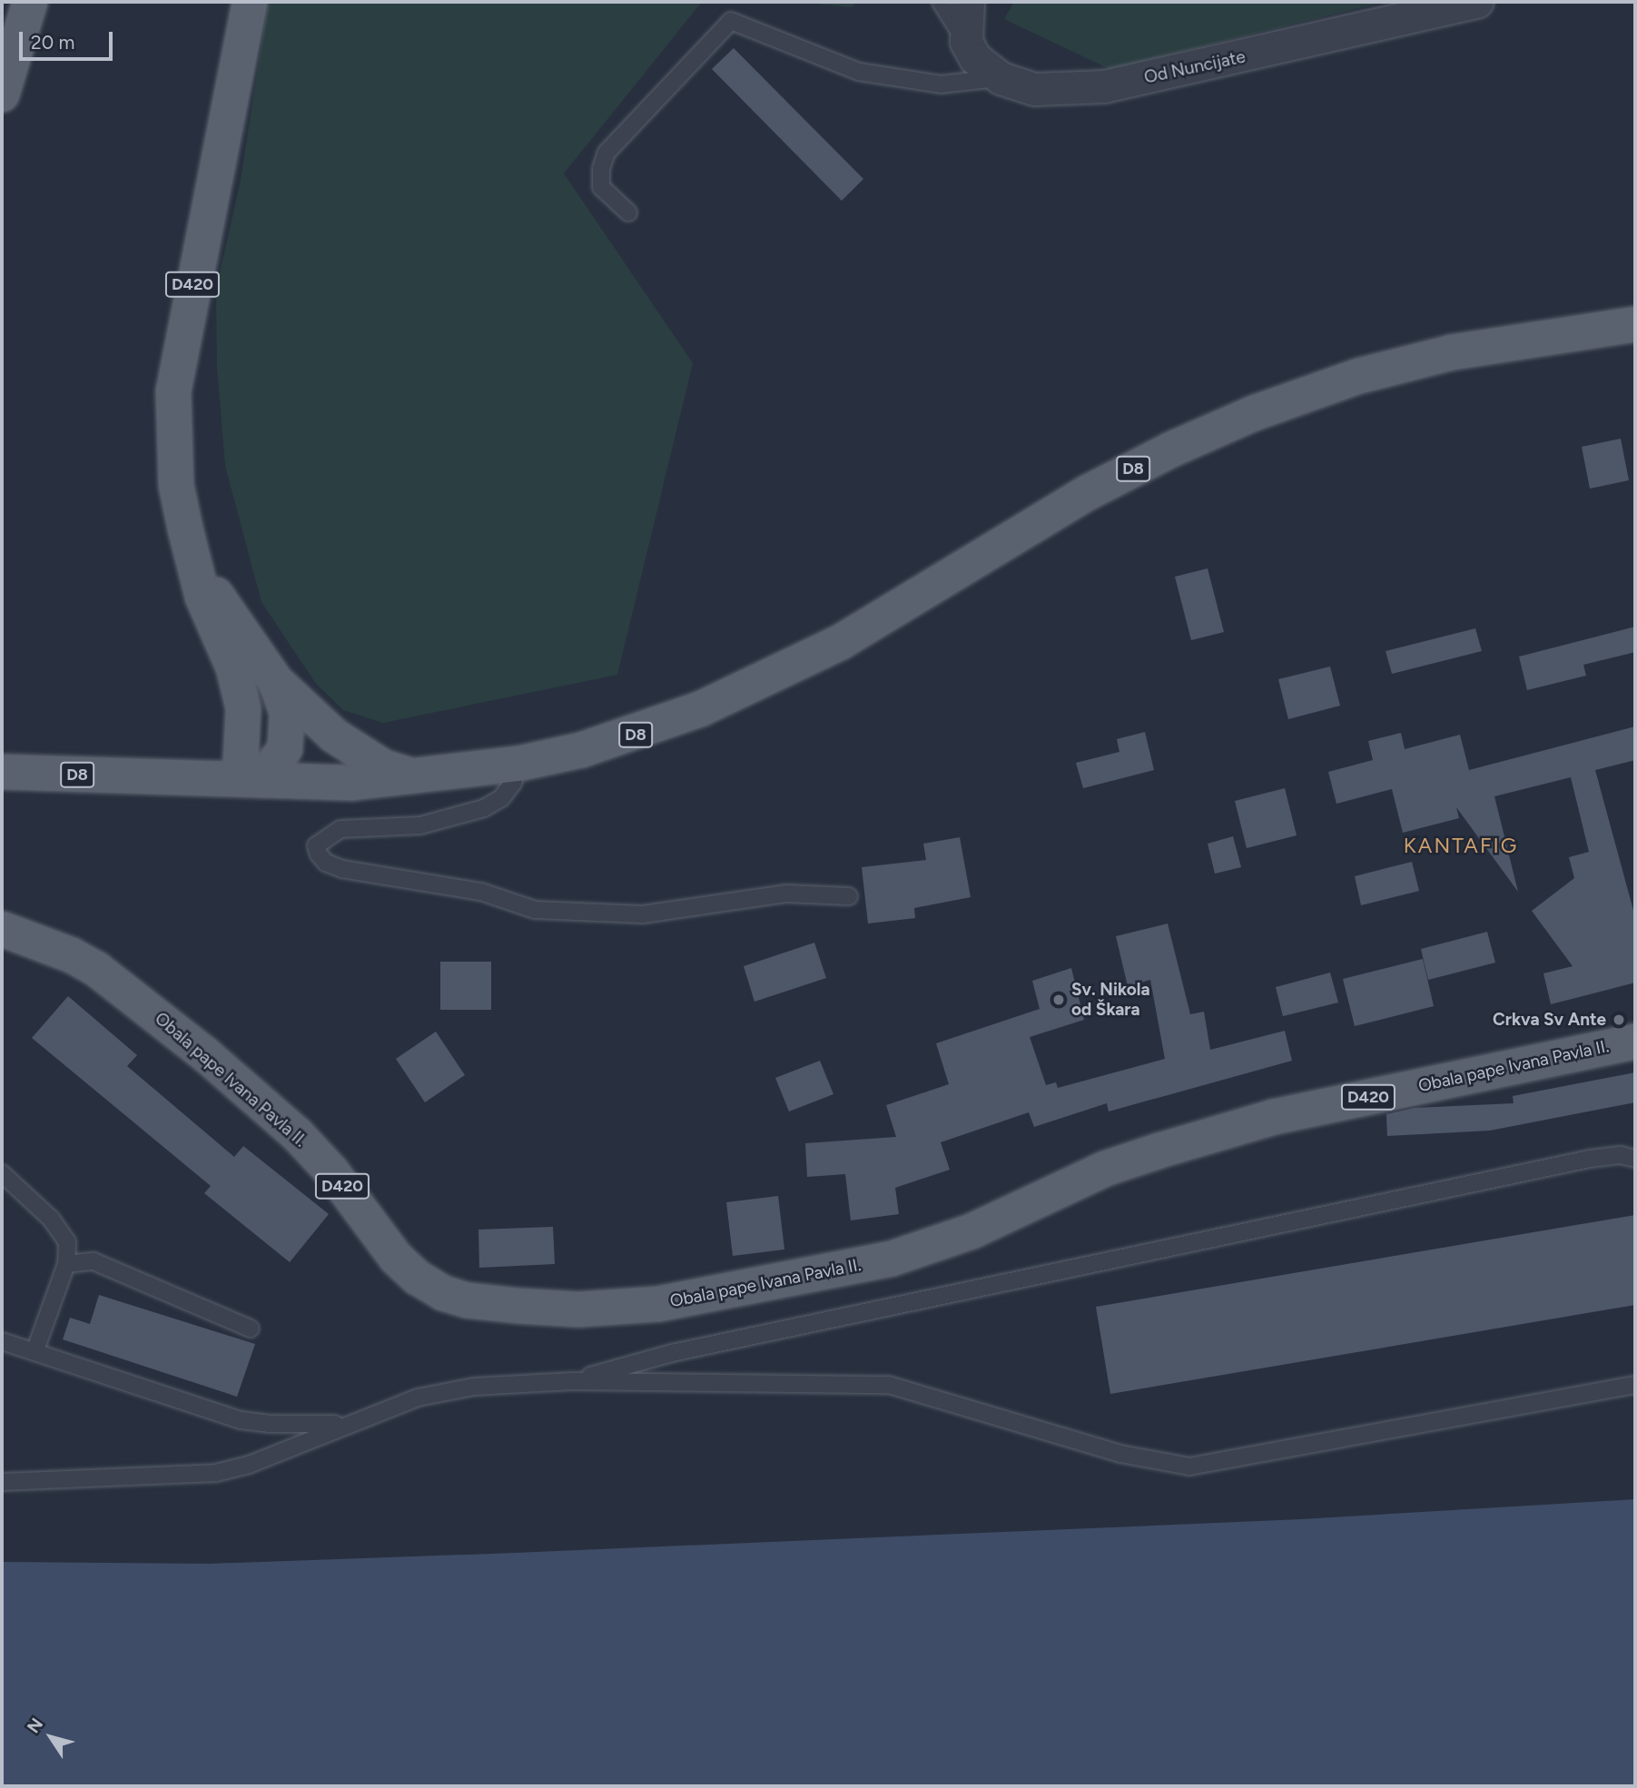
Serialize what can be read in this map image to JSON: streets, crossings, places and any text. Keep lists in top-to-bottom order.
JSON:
{
  "streets": {
    "main road": ["D420", "D8", "Obala pape Ivana Pavla II."],
    "street": ["Od Nuncijate"]
  },
  "crossings": [
    ["D420", "D8"]
  ],
  "districts": ["KANTAFIG"],
  "places": ["Sv. Nikola od Škara", "Crkva Sv Ante"],
  "scale_bar": "20 m",
  "north": "top left"
}
